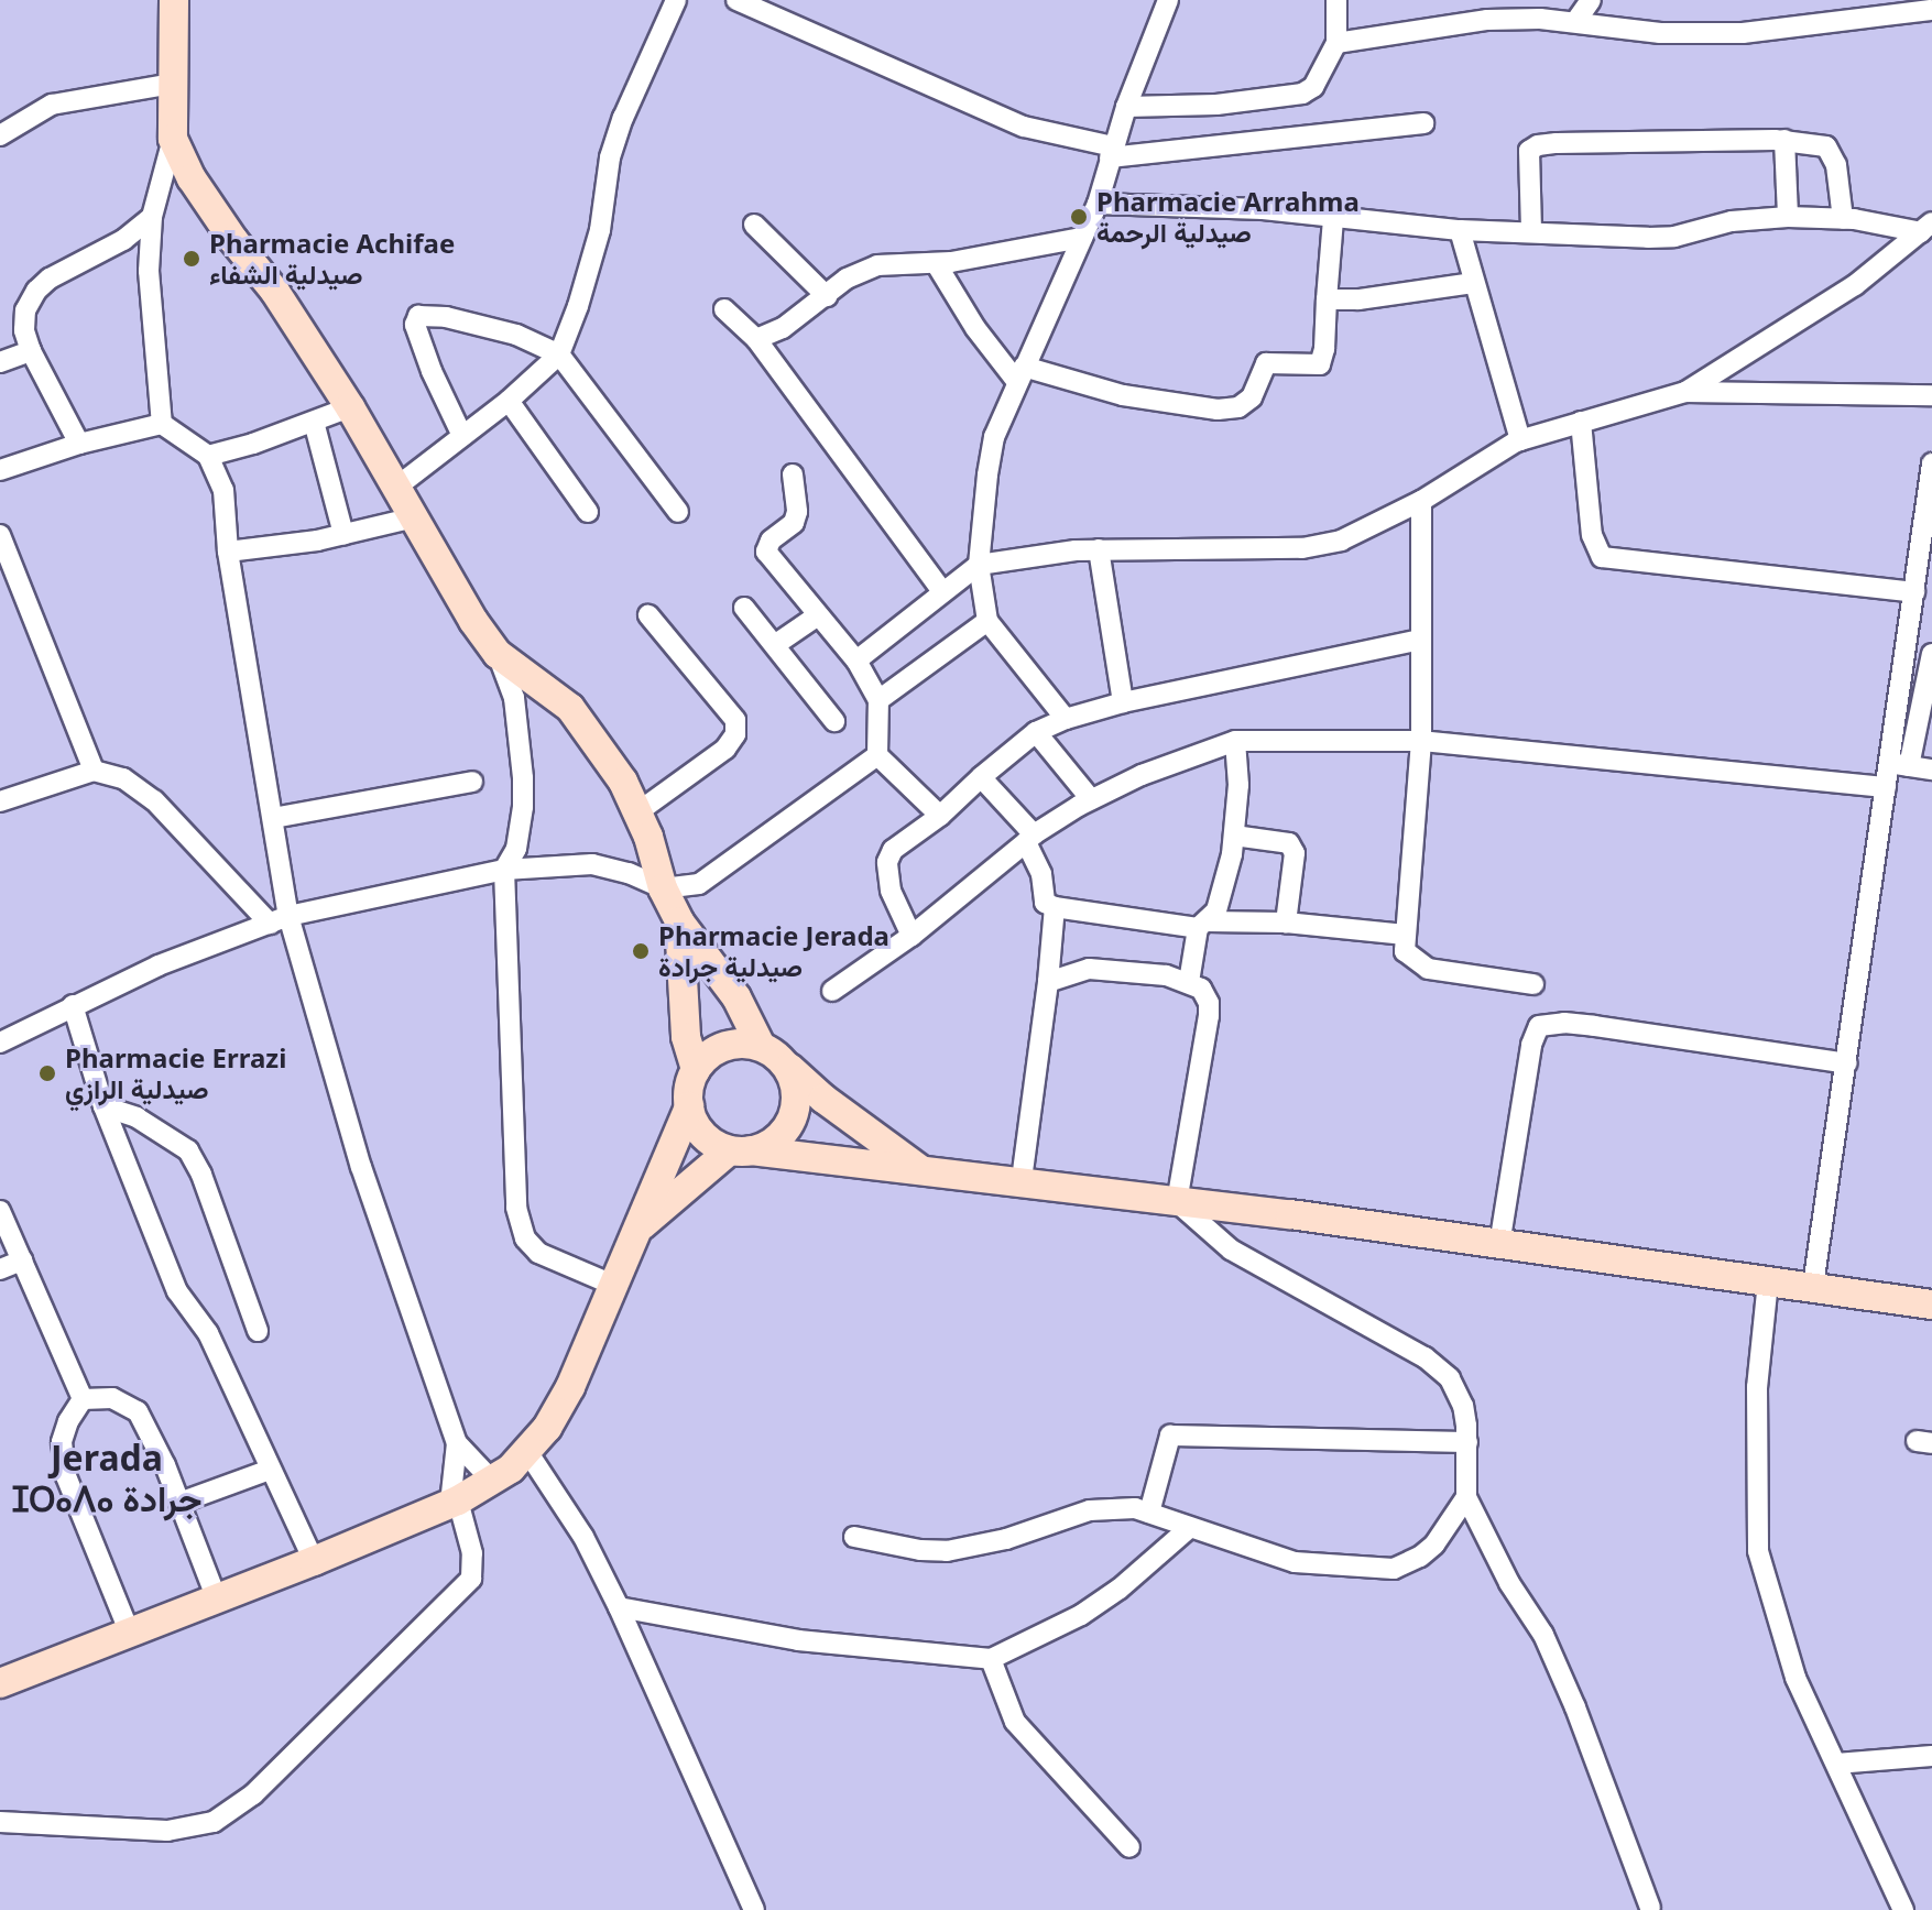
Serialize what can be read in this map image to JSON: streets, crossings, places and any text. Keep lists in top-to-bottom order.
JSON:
{
  "districts": ["Jerada ⵊⵔⴰⴷⴰ جرادة"],
  "places": [
    "Pharmacie Arrahma صيدلية الرحمة",
    "Pharmacie Achifae صيدلية الشفاء",
    "Pharmacie Jerada صيدلية جرادة",
    "Pharmacie Errazi صيدلية الرازي"
  ]
}
